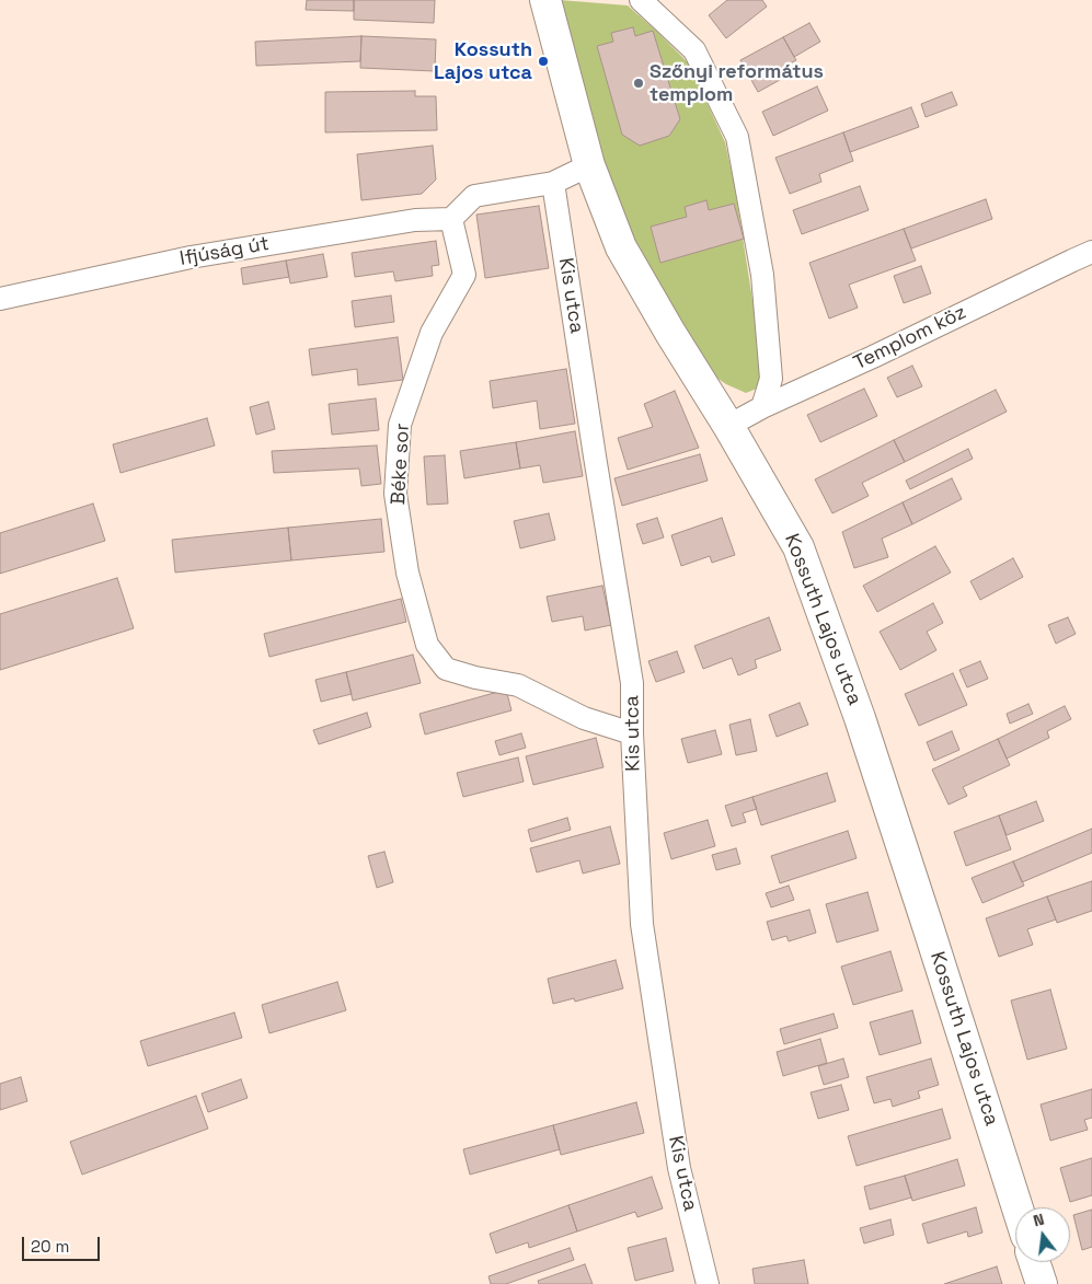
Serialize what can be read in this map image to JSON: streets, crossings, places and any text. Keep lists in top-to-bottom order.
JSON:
{
  "streets": {
    "street": [
      "Ifjúság út",
      "Kis utca",
      "Templom köz",
      "Béke sor",
      "Kossuth Lajos utca"
    ]
  },
  "crossings": [
    ["Ifjúság út", "Béke sor"],
    ["Kis utca", "Béke sor"],
    ["Templom köz", "Kossuth Lajos utca"]
  ],
  "places": ["Kossuth Lajos utca", "Szőnyi református templom"],
  "scale_bar": "20 m",
  "north": "top"
}
